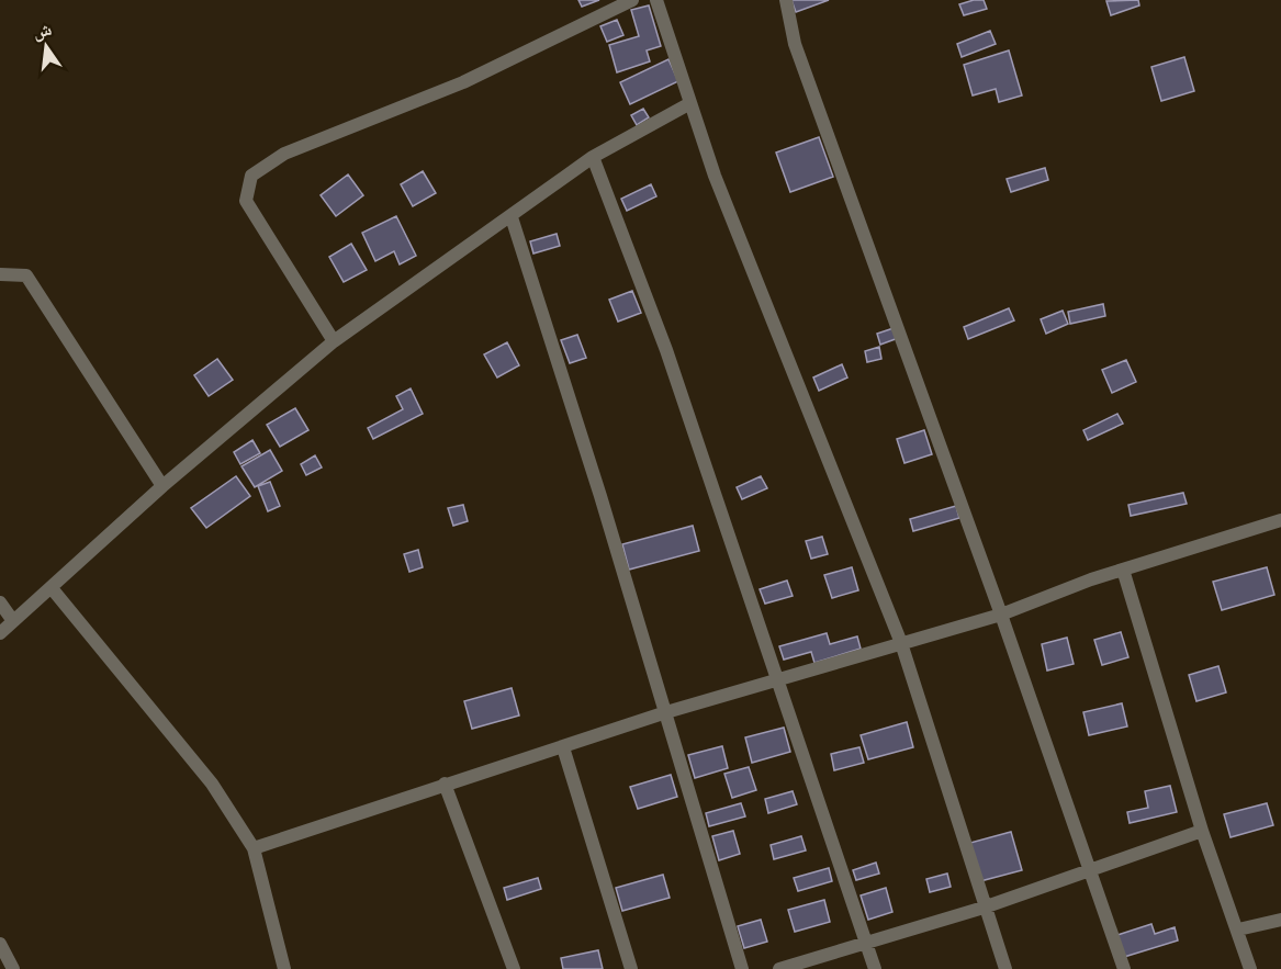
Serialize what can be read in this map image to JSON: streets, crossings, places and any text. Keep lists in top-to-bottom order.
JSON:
{
  "north": "top"
}
